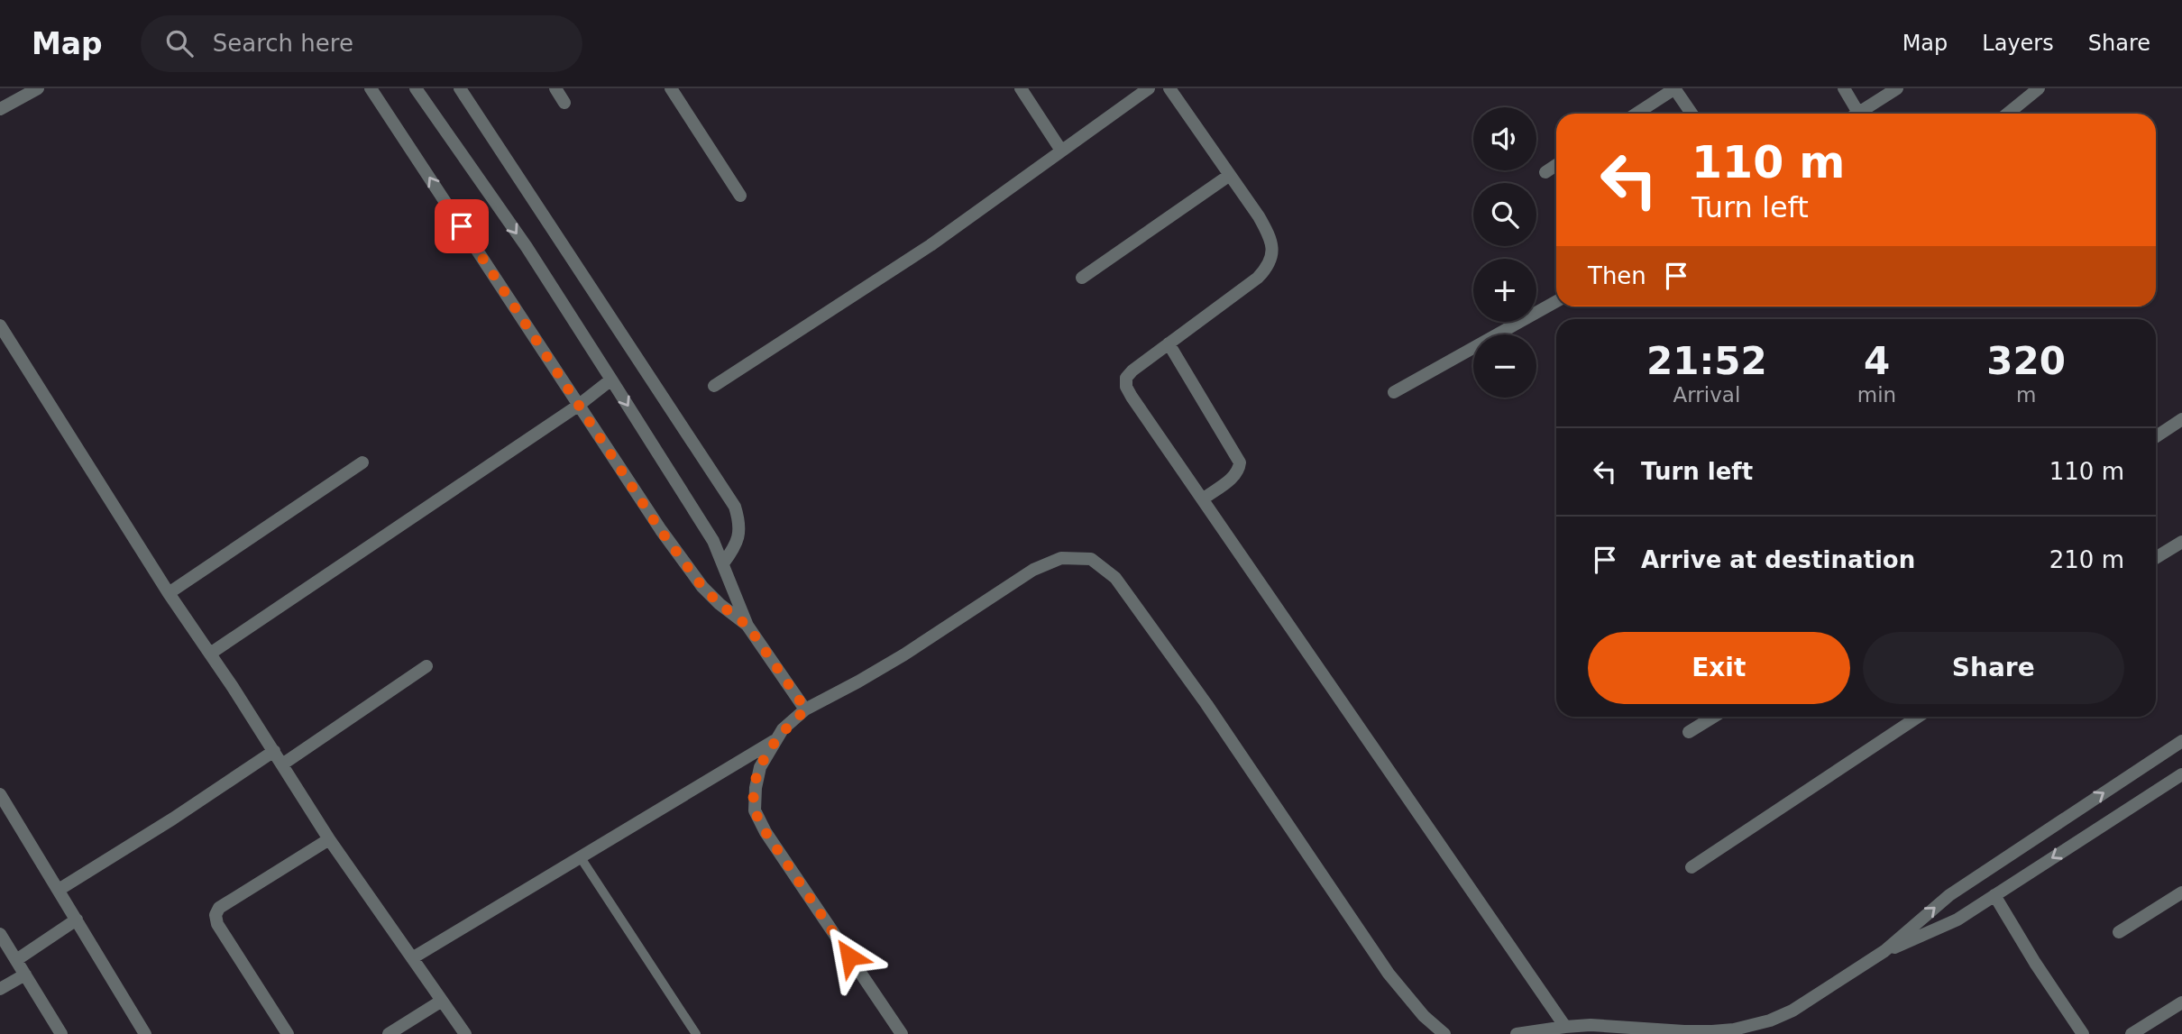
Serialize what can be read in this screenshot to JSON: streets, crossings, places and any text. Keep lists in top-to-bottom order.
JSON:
{
  "page": {
    "header": "Map",
    "search": "Search here",
    "nav": ["Map", "Layers", "Share"],
    "map_buttons": ["+", "−"],
    "turn": ["110 m", "Turn left"],
    "then": "Then",
    "eta": [
      "21:52",
      "Arrival",
      "4",
      "min",
      "320",
      "m"
    ],
    "list": [
      {
        "name": "Turn left",
        "value": "110 m"
      },
      {
        "name": "Arrive at destination",
        "value": "210 m"
      }
    ],
    "buttons": ["Exit", "Share"]
  }
}
